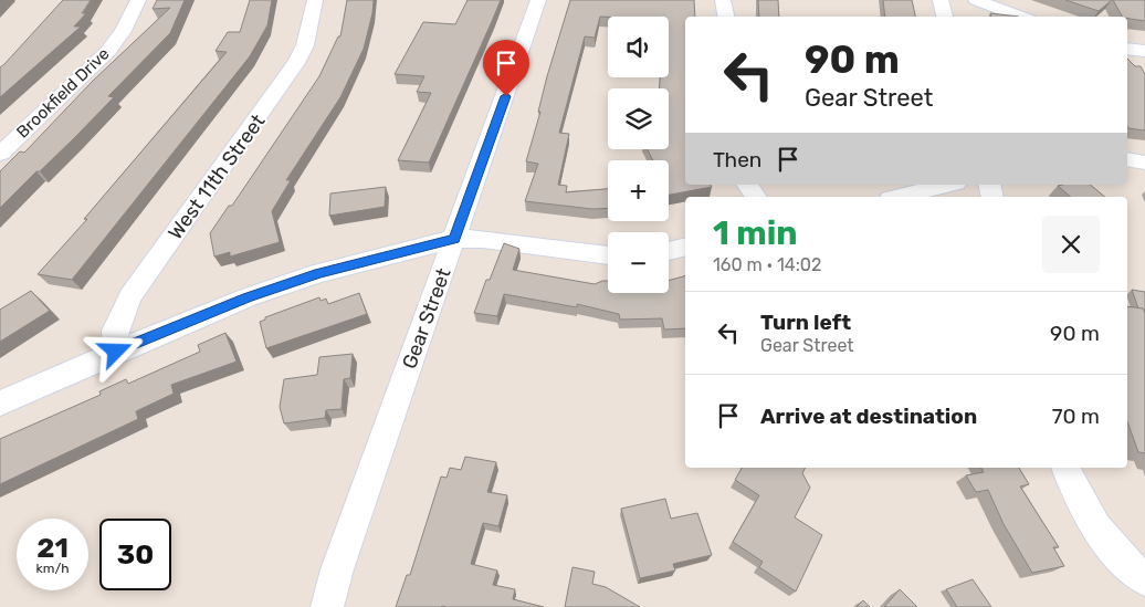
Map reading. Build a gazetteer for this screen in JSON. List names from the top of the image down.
{
  "streets": {
    "street": ["Brookfield Drive", "West 11th Street", "Gear Street"]
  },
  "page": {
    "map_buttons": ["+", "−"],
    "turn": ["90 m", "Gear Street"],
    "then": "Then",
    "heading": ["1 min", "160 m · 14:02"],
    "list": [
      {
        "name": "Turn left",
        "note": "Gear Street",
        "value": "90 m"
      },
      {
        "name": "Arrive at destination",
        "value": "70 m"
      }
    ],
    "speed": "21 km/h",
    "limit": "30"
  }
}
